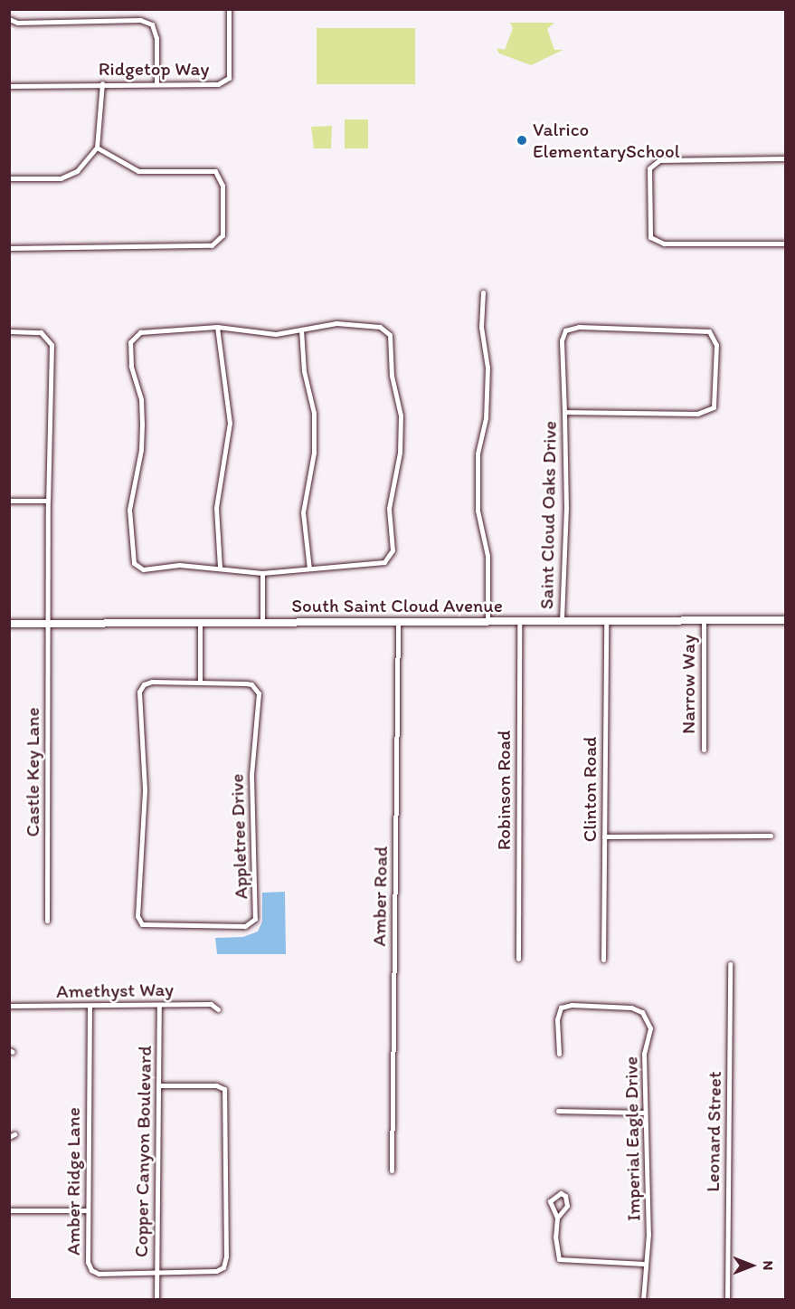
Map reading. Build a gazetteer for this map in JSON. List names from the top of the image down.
{
  "streets": {
    "street": [
      "Ridgetop Way",
      "Saint Cloud Oaks Drive",
      "South Saint Cloud Avenue",
      "Narrow Way",
      "Castle Key Lane",
      "Clinton Road",
      "Robinson Road",
      "Appletree Drive",
      "Amber Road",
      "Amethyst Way",
      "Leonard Street",
      "Imperial Eagle Drive",
      "Copper Canyon Boulevard",
      "Amber Ridge Lane"
    ]
  },
  "crossings": [
    ["Saint Cloud Oaks Drive", "South Saint Cloud Avenue"],
    ["South Saint Cloud Avenue", "Narrow Way"],
    ["South Saint Cloud Avenue", "Castle Key Lane"],
    ["South Saint Cloud Avenue", "Clinton Road"],
    ["South Saint Cloud Avenue", "Robinson Road"],
    ["South Saint Cloud Avenue", "Amber Road"],
    ["Amethyst Way", "Copper Canyon Boulevard"],
    ["Amethyst Way", "Amber Ridge Lane"],
    ["Copper Canyon Boulevard", "Amber Ridge Lane"]
  ],
  "places": ["Valrico ElementarySchool"],
  "north": "right"
}
